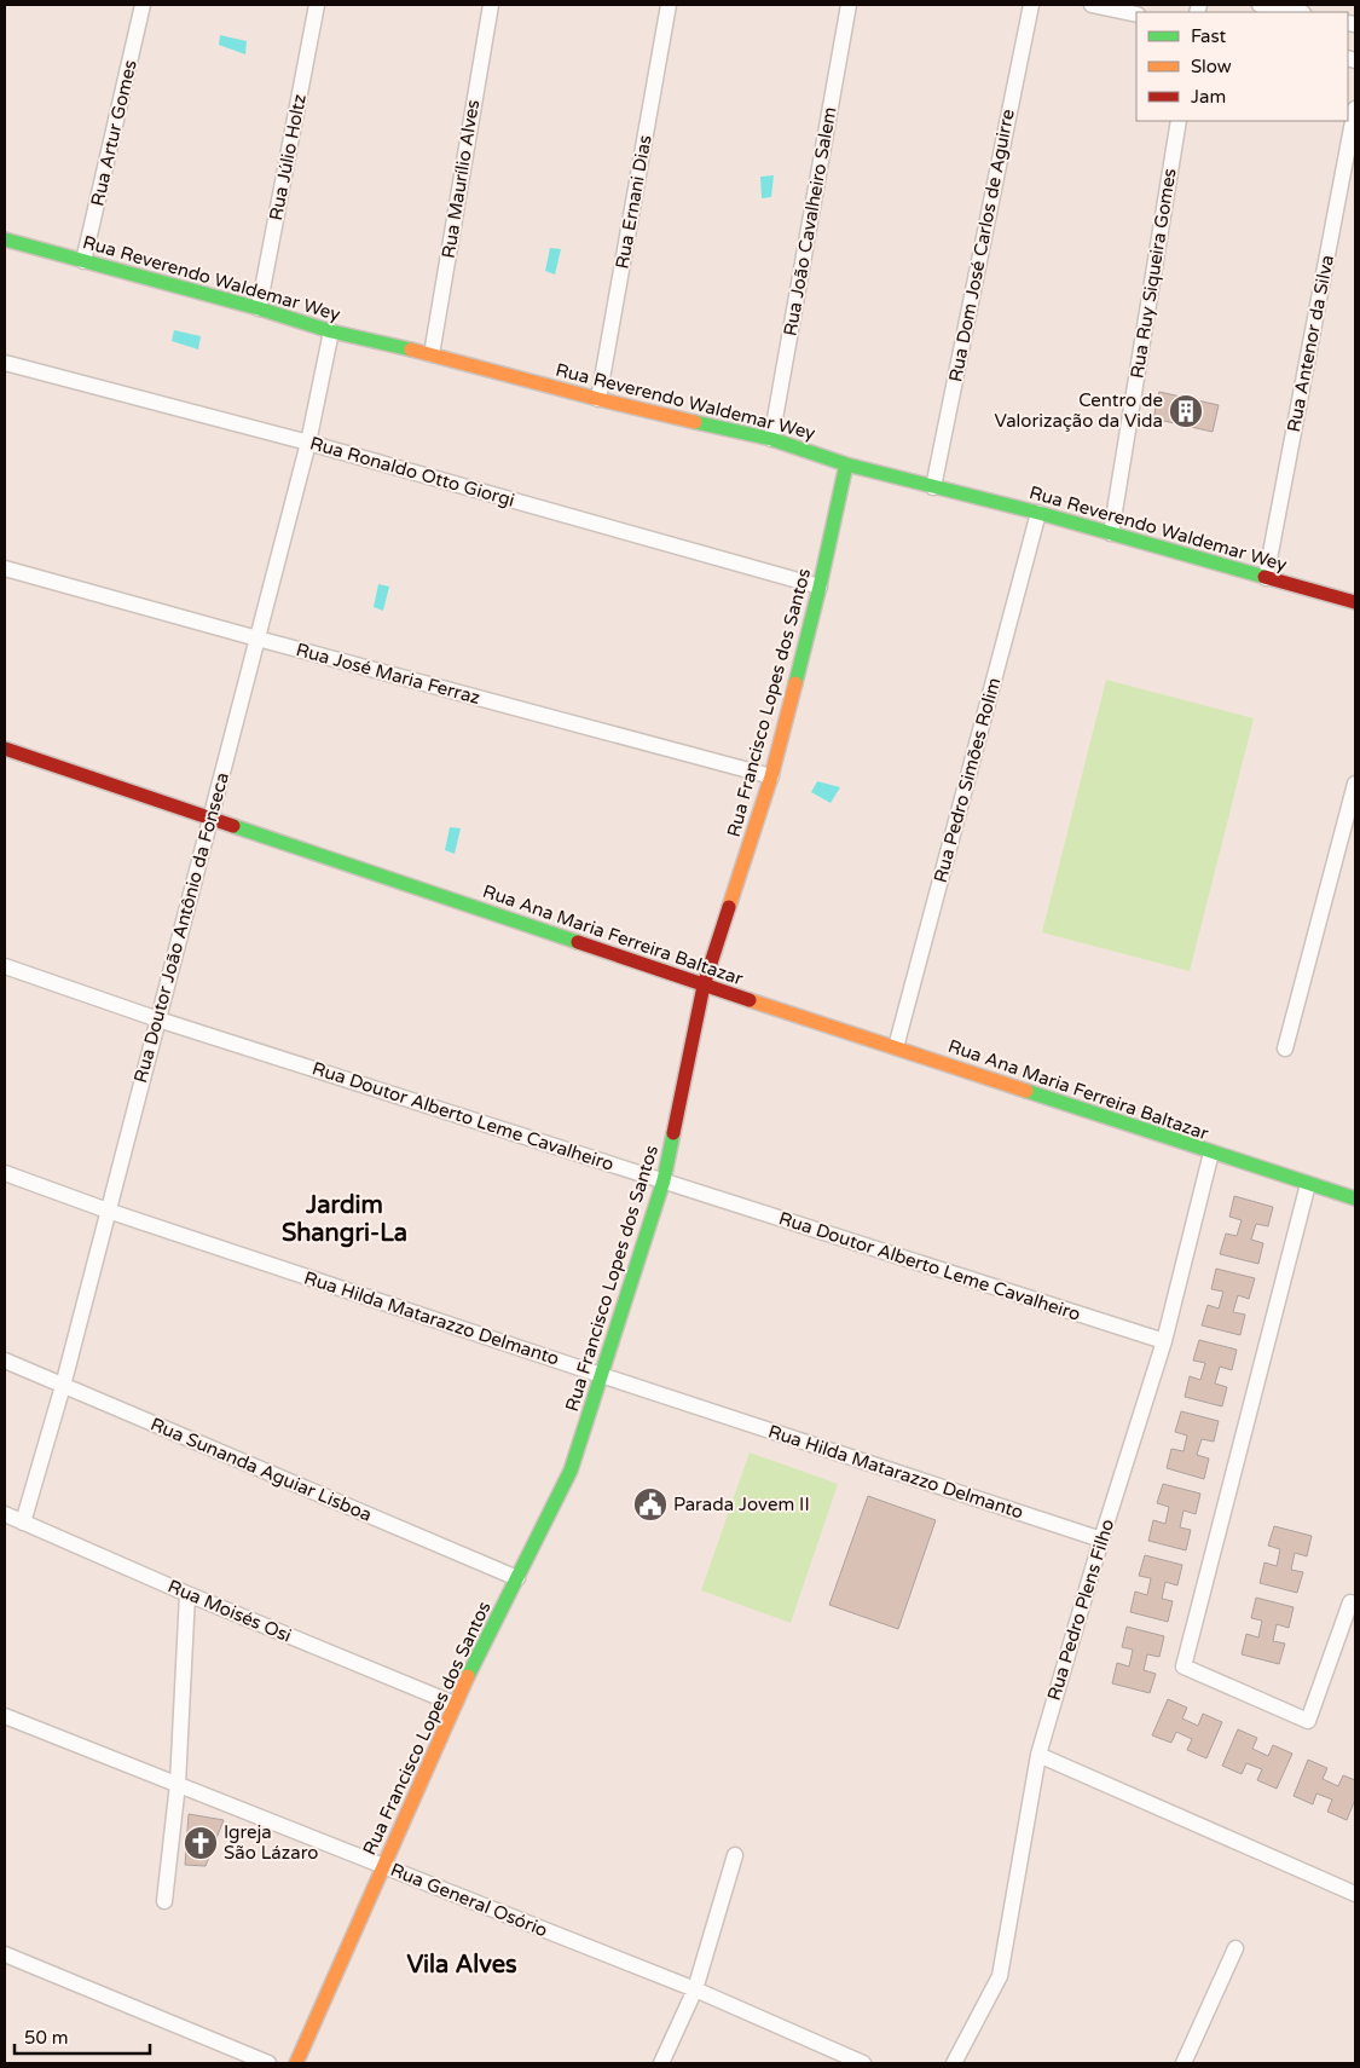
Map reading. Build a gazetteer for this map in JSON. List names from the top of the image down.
{
  "streets": {
    "street": [
      "Rua Artur Gomes",
      "Rua Júlio Holtz",
      "Rua Maurílio Alves",
      "Rua Ernani Dias",
      "Rua João Cavalheiro Salem",
      "Rua Dom José Carlos de Aguirre",
      "Rua Ruy Siqueira Gomes",
      "Rua Reverendo Waldemar Wey",
      "Rua Antenor da Silva",
      "Rua Ronaldo Otto Giorgi",
      "Rua José Maria Ferraz",
      "Rua Francisco Lopes dos Santos",
      "Rua Pedro Simões Rolim",
      "Rua Doutor João Antônio da Fonseca",
      "Rua Ana Maria Ferreira Baltazar",
      "Rua Doutor Alberto Leme Cavalheiro",
      "Rua Hilda Matarazzo Delmanto",
      "Rua Sunanda Aguiar Lisboa",
      "Rua Pedro Plens Filho",
      "Rua Moisés Osi",
      "Rua General Osório"
    ]
  },
  "crossings": [
    ["Rua Artur Gomes", "Rua Reverendo Waldemar Wey"],
    ["Rua Júlio Holtz", "Rua Reverendo Waldemar Wey"],
    ["Rua Maurílio Alves", "Rua Reverendo Waldemar Wey"],
    ["Rua Ernani Dias", "Rua Reverendo Waldemar Wey"],
    ["Rua João Cavalheiro Salem", "Rua Reverendo Waldemar Wey"],
    ["Rua Dom José Carlos de Aguirre", "Rua Reverendo Waldemar Wey"],
    ["Rua Ruy Siqueira Gomes", "Rua Reverendo Waldemar Wey"],
    ["Rua Reverendo Waldemar Wey", "Rua Antenor da Silva"],
    ["Rua Reverendo Waldemar Wey", "Rua Francisco Lopes dos Santos"],
    ["Rua Reverendo Waldemar Wey", "Rua Pedro Simões Rolim"],
    ["Rua Reverendo Waldemar Wey", "Rua Doutor João Antônio da Fonseca"],
    ["Rua Ronaldo Otto Giorgi", "Rua Francisco Lopes dos Santos"],
    ["Rua Ronaldo Otto Giorgi", "Rua Doutor João Antônio da Fonseca"],
    ["Rua José Maria Ferraz", "Rua Francisco Lopes dos Santos"],
    ["Rua José Maria Ferraz", "Rua Doutor João Antônio da Fonseca"],
    ["Rua Francisco Lopes dos Santos", "Rua Ana Maria Ferreira Baltazar"],
    ["Rua Francisco Lopes dos Santos", "Rua Doutor Alberto Leme Cavalheiro"],
    ["Rua Francisco Lopes dos Santos", "Rua Hilda Matarazzo Delmanto"],
    ["Rua Francisco Lopes dos Santos", "Rua Sunanda Aguiar Lisboa"],
    ["Rua Francisco Lopes dos Santos", "Rua Moisés Osi"],
    ["Rua Francisco Lopes dos Santos", "Rua General Osório"],
    ["Rua Pedro Simões Rolim", "Rua Ana Maria Ferreira Baltazar"],
    ["Rua Doutor João Antônio da Fonseca", "Rua Ana Maria Ferreira Baltazar"],
    ["Rua Doutor João Antônio da Fonseca", "Rua Doutor Alberto Leme Cavalheiro"],
    ["Rua Doutor João Antônio da Fonseca", "Rua Hilda Matarazzo Delmanto"],
    ["Rua Doutor João Antônio da Fonseca", "Rua Sunanda Aguiar Lisboa"],
    ["Rua Doutor João Antônio da Fonseca", "Rua Moisés Osi"],
    ["Rua Ana Maria Ferreira Baltazar", "Rua Pedro Plens Filho"],
    ["Rua Doutor Alberto Leme Cavalheiro", "Rua Pedro Plens Filho"],
    ["Rua Hilda Matarazzo Delmanto", "Rua Pedro Plens Filho"]
  ],
  "districts": ["Jardim Shangri-La", "Vila Alves"],
  "places": {
    "building": ["Centro de Valorização da Vida"],
    "public building": ["Parada Jovem II"],
    "church": ["Igreja São Lázaro"]
  },
  "legend": ["Fast", "Slow", "Jam"],
  "scale_bar": "50 m"
}
